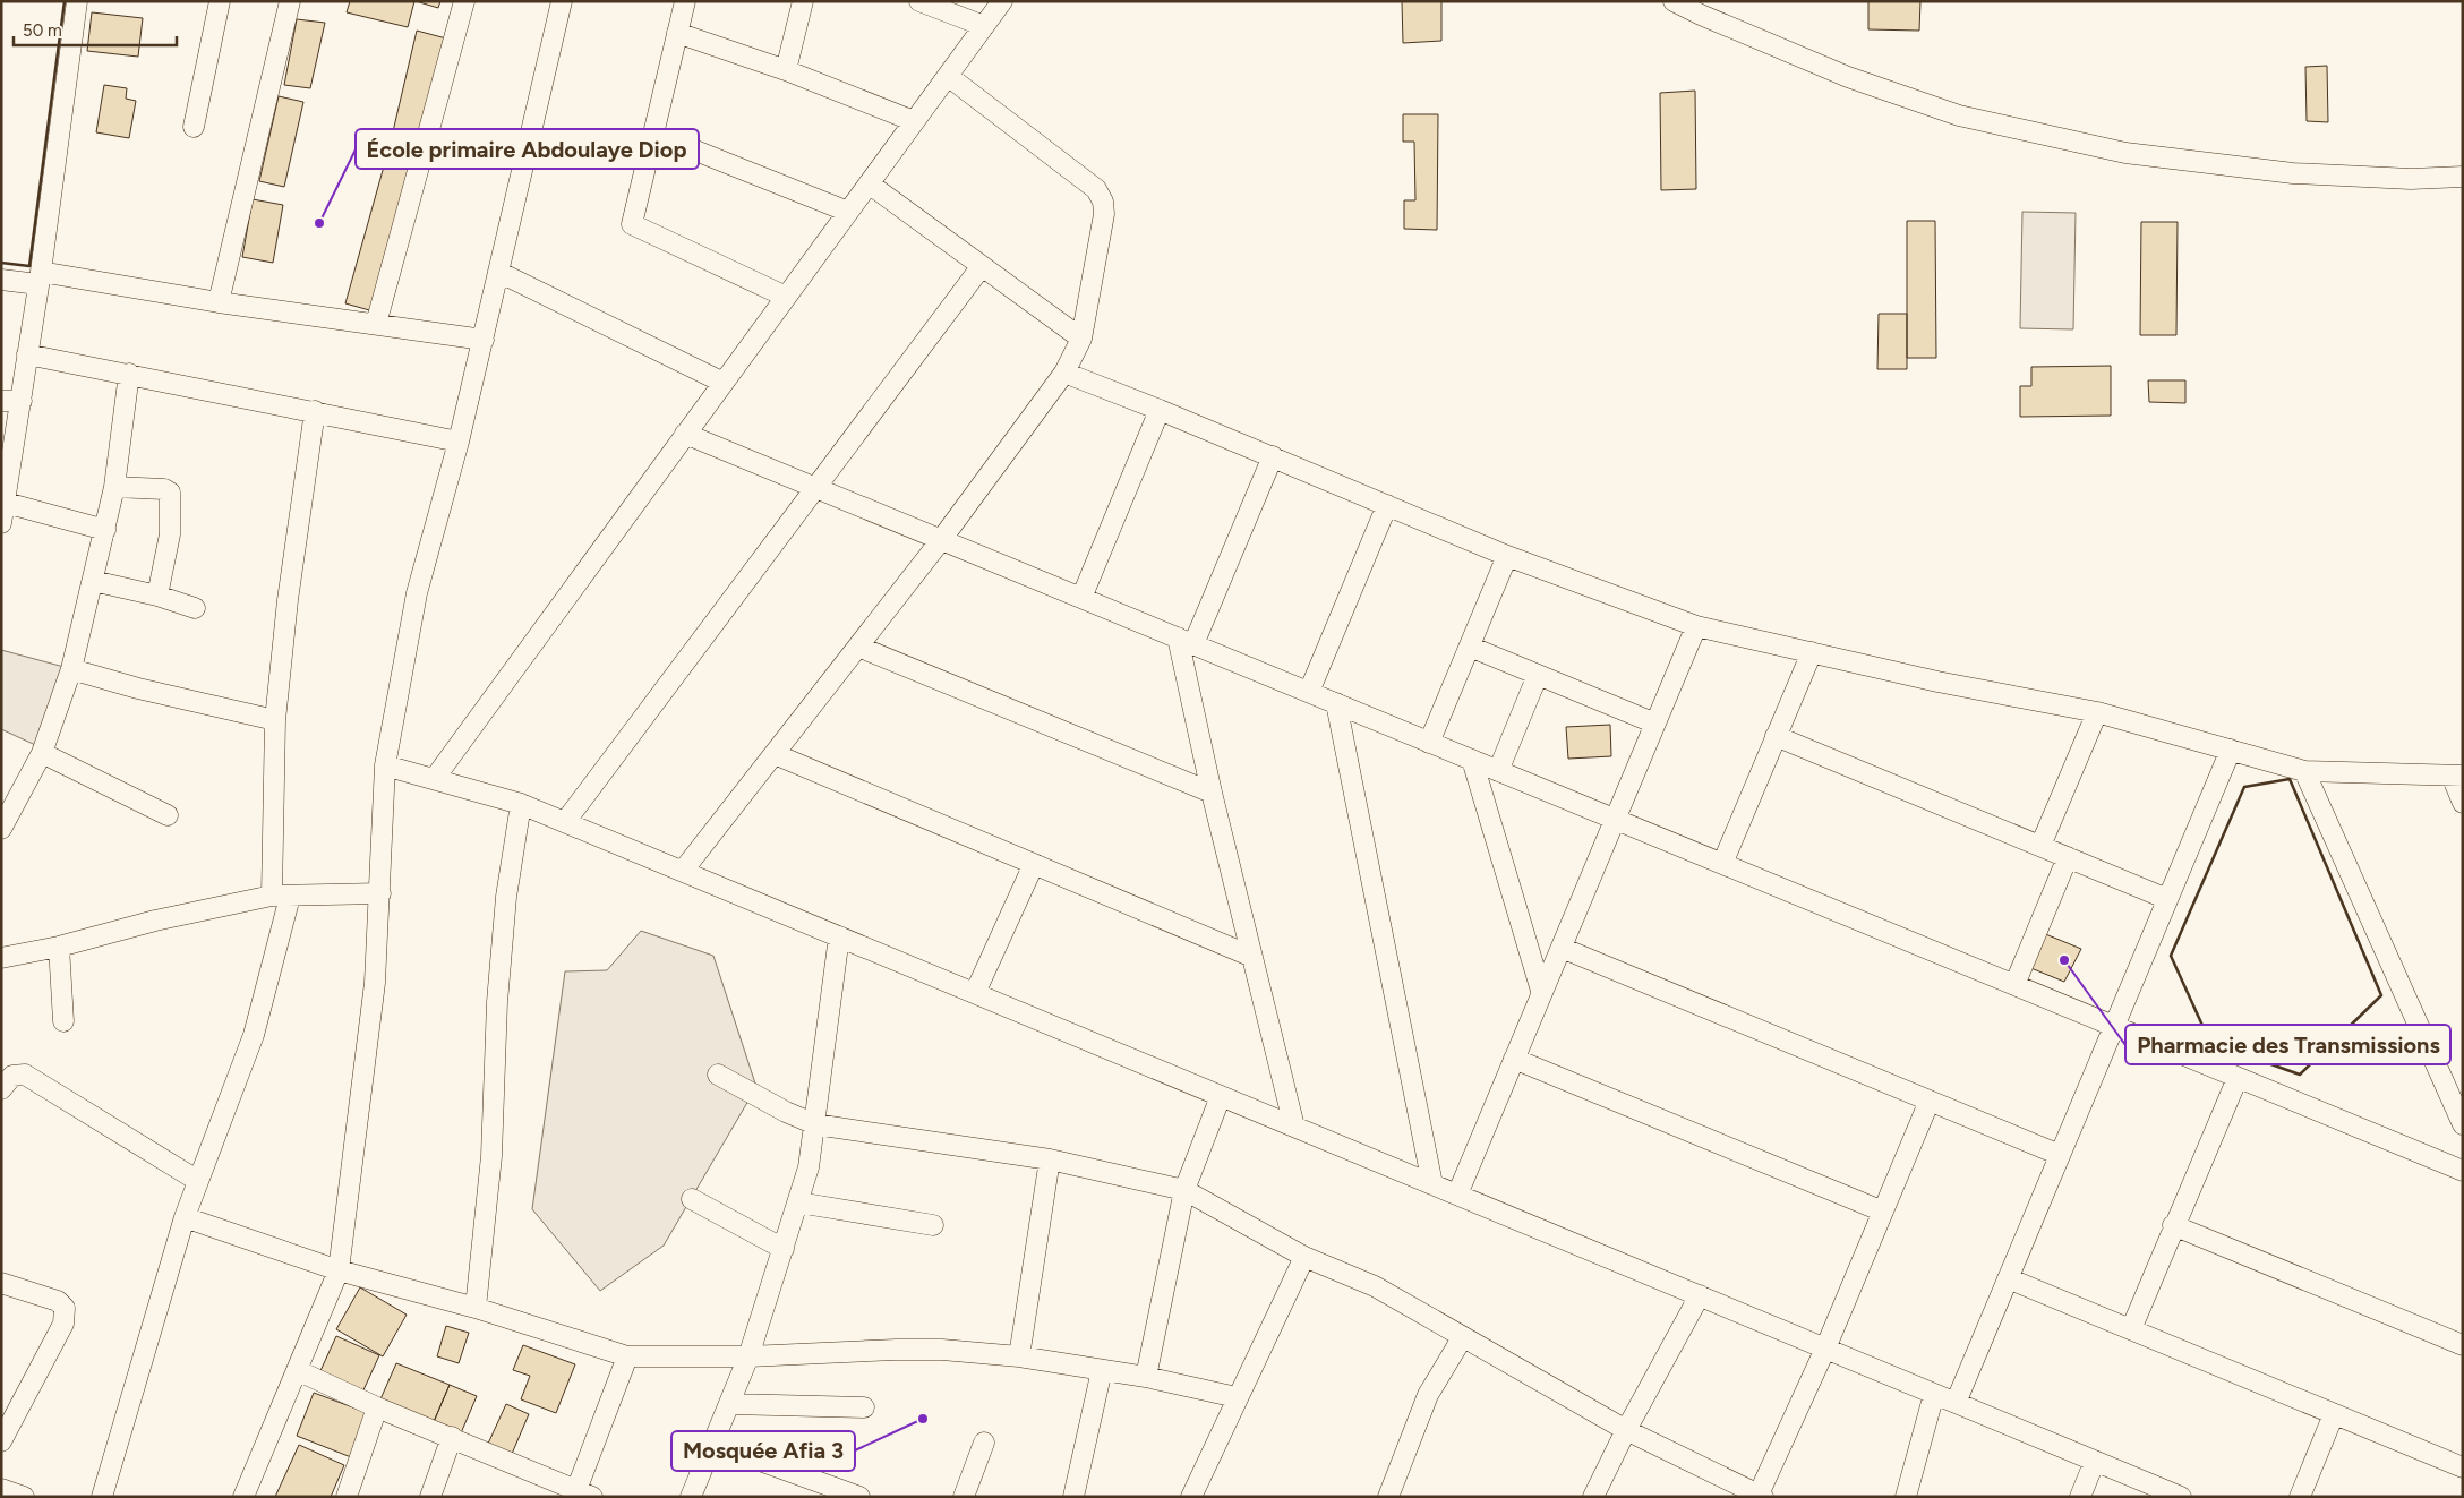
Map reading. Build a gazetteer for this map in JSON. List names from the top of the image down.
{
  "places": ["École primaire Abdoulaye Diop", "Pharmacie des Transmissions", "Mosquée Afia 3"],
  "scale_bar": "50 m"
}
